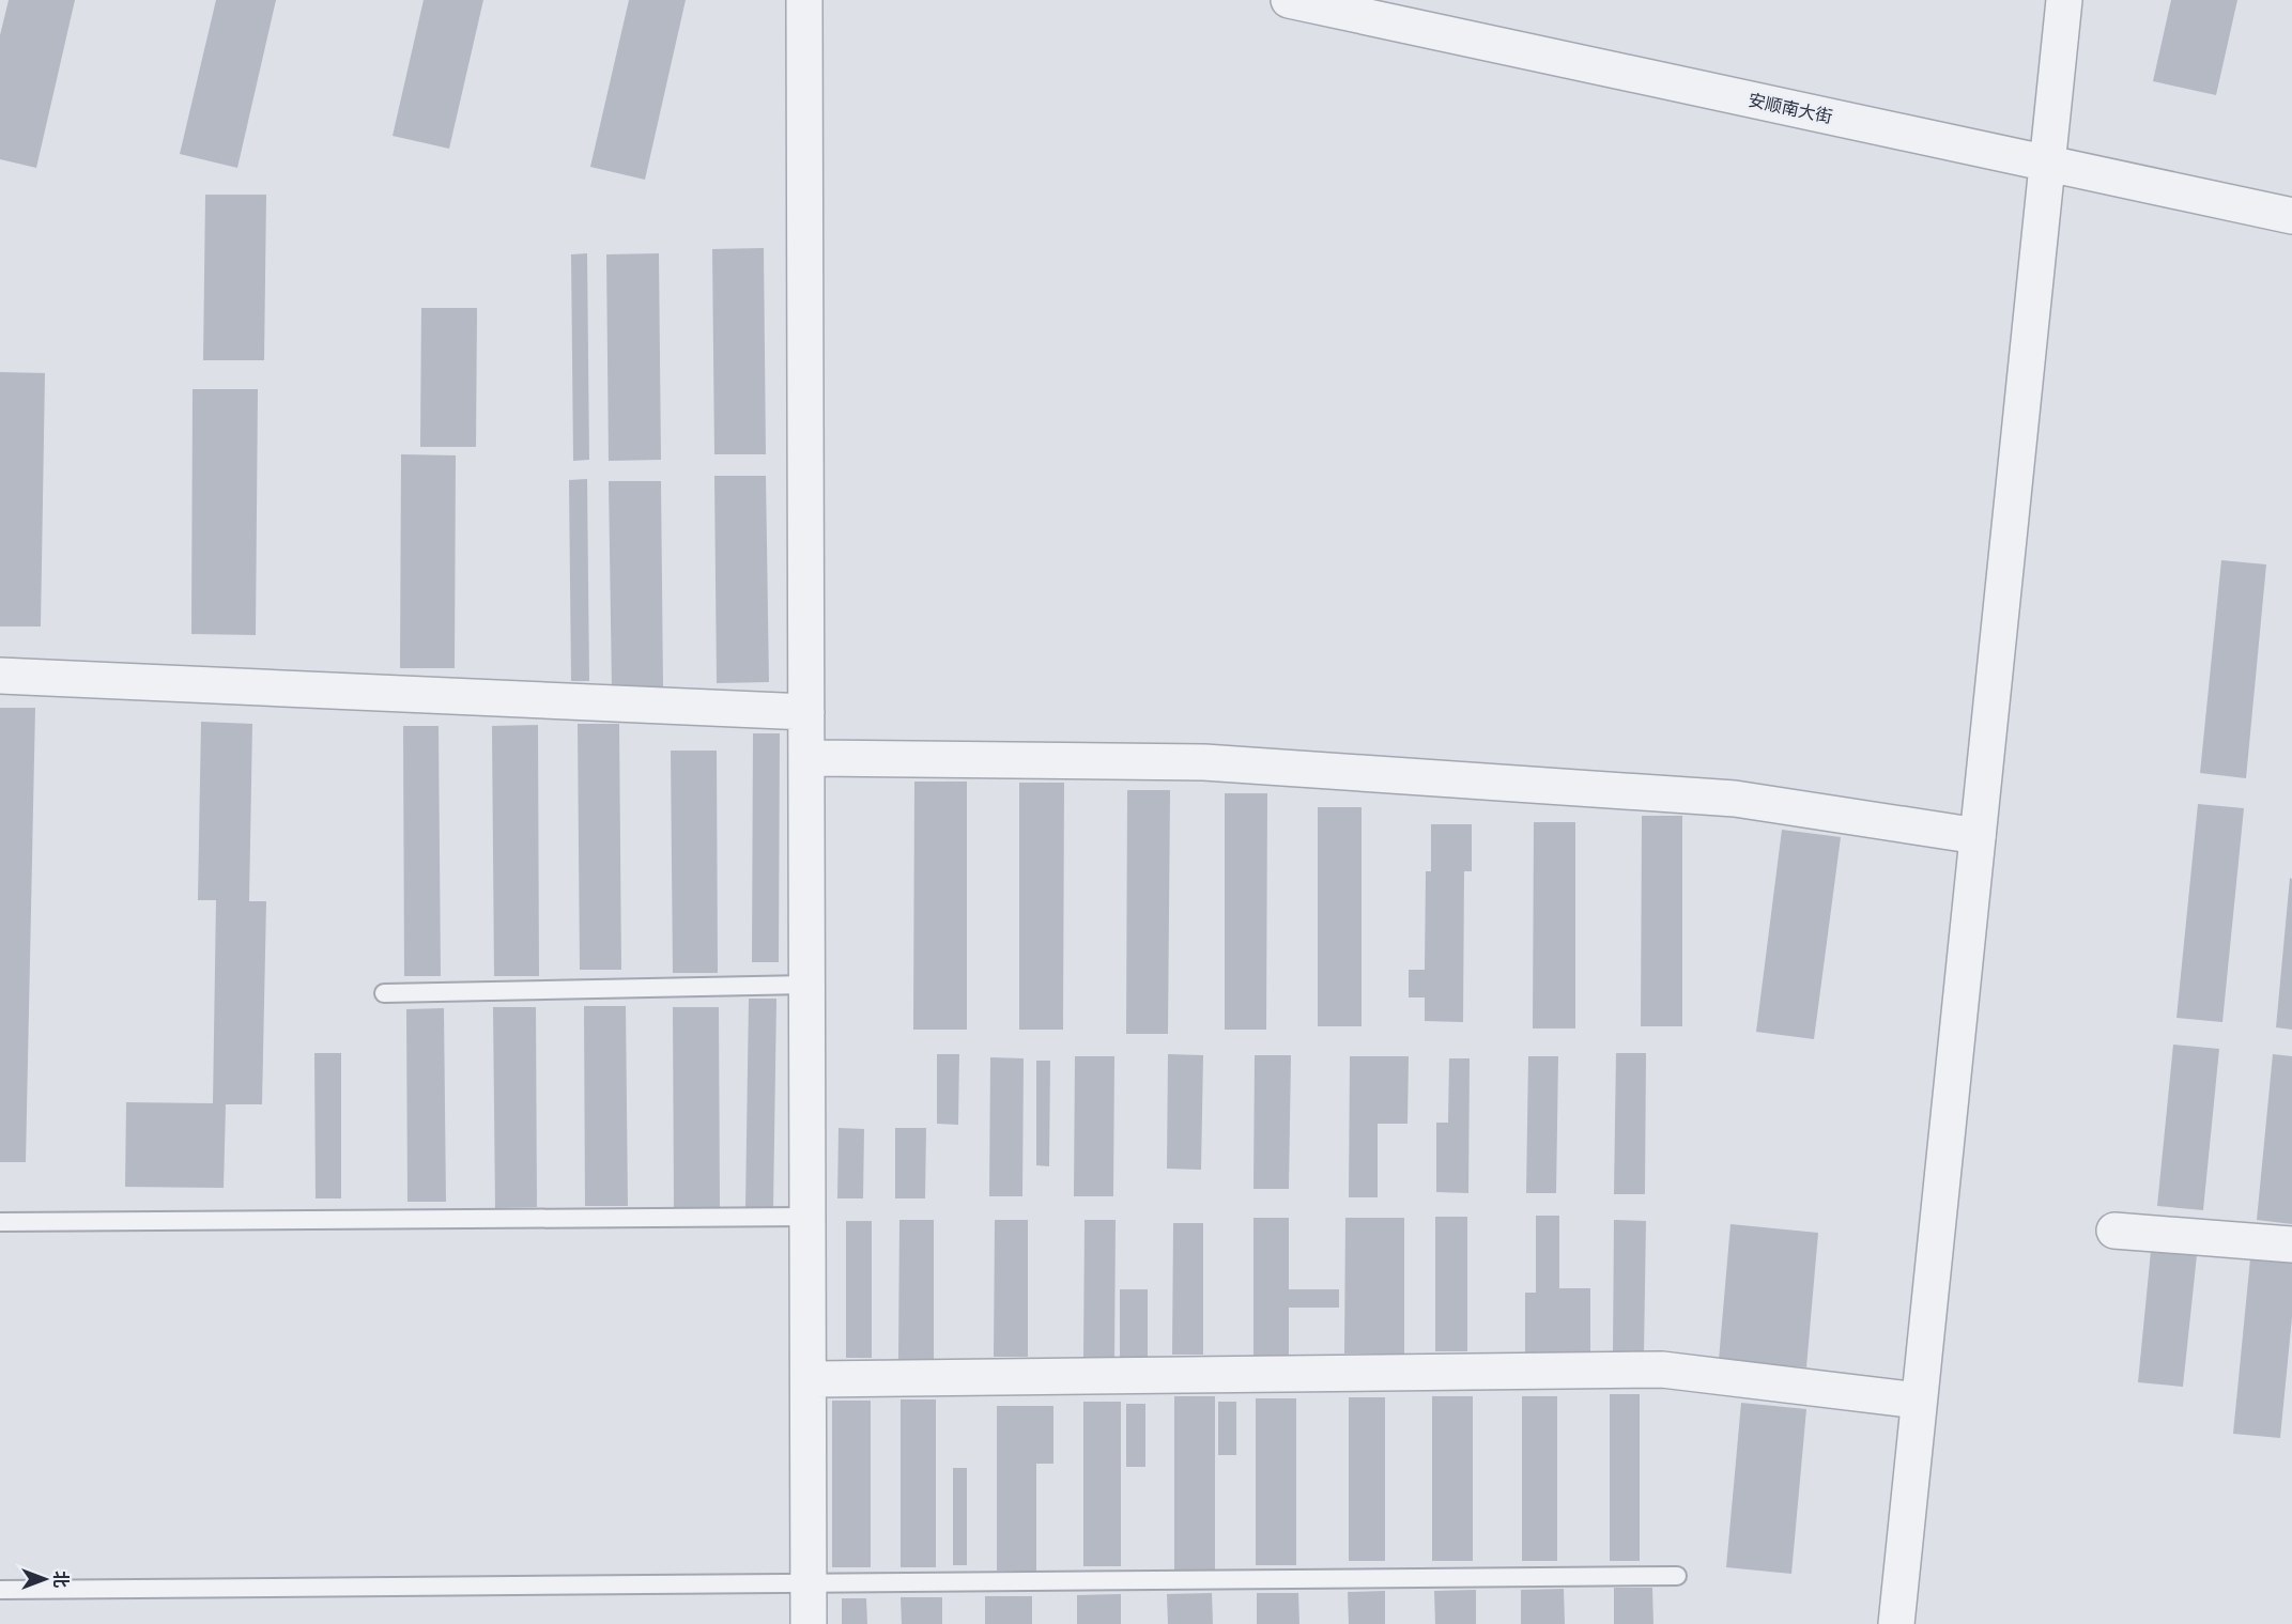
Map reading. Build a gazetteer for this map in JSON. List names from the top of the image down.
{
  "streets": {
    "street": ["安顺南大街"]
  },
  "north": "right"
}
